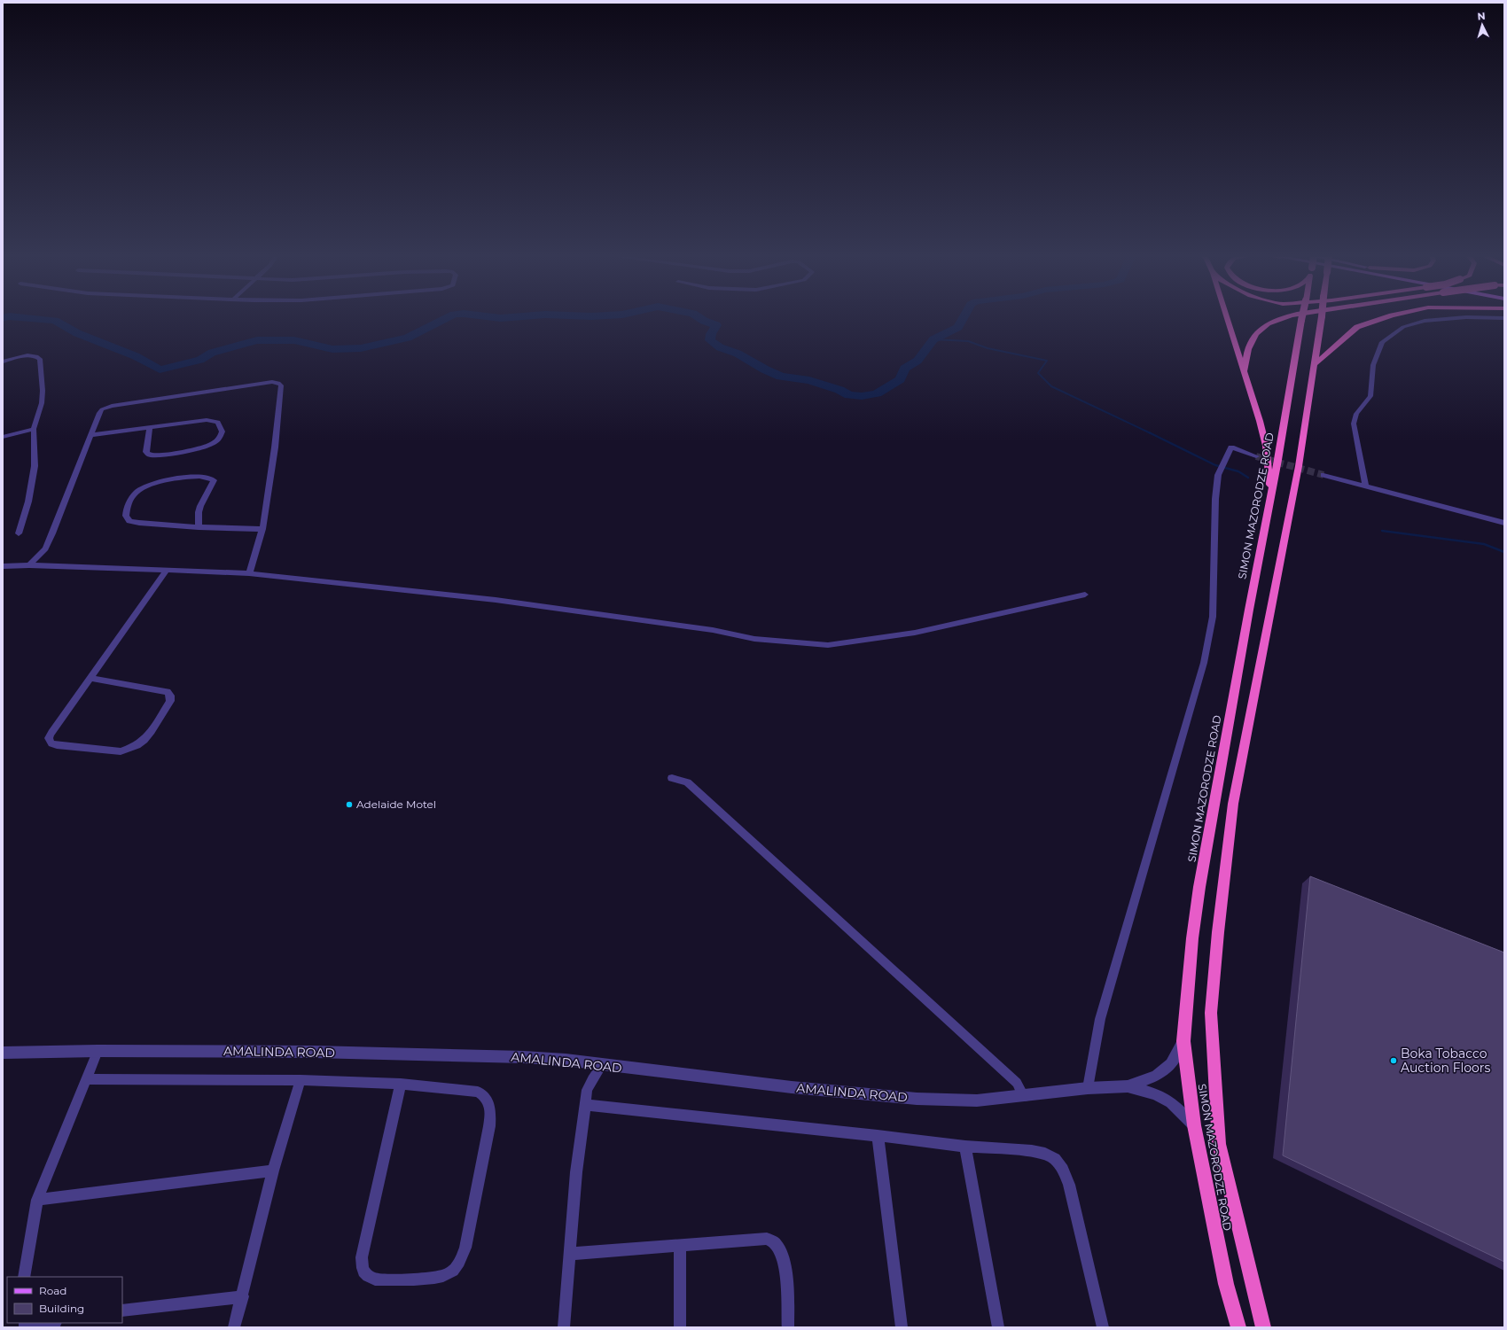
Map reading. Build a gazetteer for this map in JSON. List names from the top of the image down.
{
  "streets": {
    "highway": ["SIMON MAZORODZE ROAD"],
    "street": ["AMALINDA ROAD"]
  },
  "crossings": [
    ["SIMON MAZORODZE ROAD", "AMALINDA ROAD"]
  ],
  "places": ["Adelaide Motel", "Boka Tobacco Auction Floors"],
  "legend": ["Road", "Building"],
  "north": "top"
}
